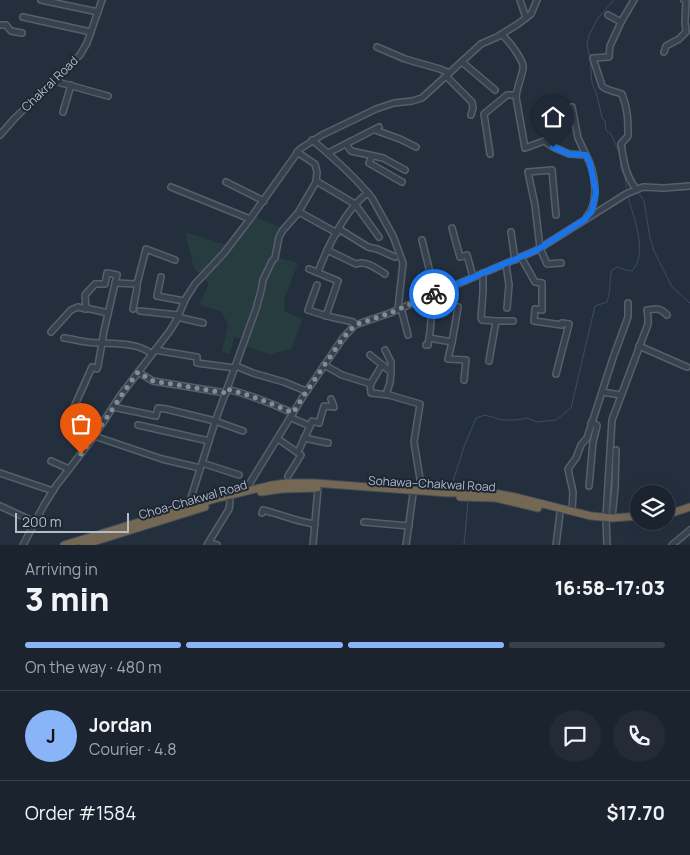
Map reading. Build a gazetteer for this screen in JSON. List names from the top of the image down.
{
  "streets": {
    "highway": ["Sohawa–Chakwal Road", "Choa-Chakwal Road"],
    "street": ["Chakral Road"]
  },
  "crossings": [
    ["Sohawa–Chakwal Road", "Choa-Chakwal Road"]
  ],
  "scale_bar": "200 m",
  "page": {
    "scale": "200 m",
    "heading": ["3 min", "Arriving in", "16:58–17:03"],
    "panel": [
      "Jordan",
      "Courier · 4.8",
      "Order #1584",
      "$17.70"
    ],
    "bar": "On the way · 480 m",
    "round": "J"
  }
}
